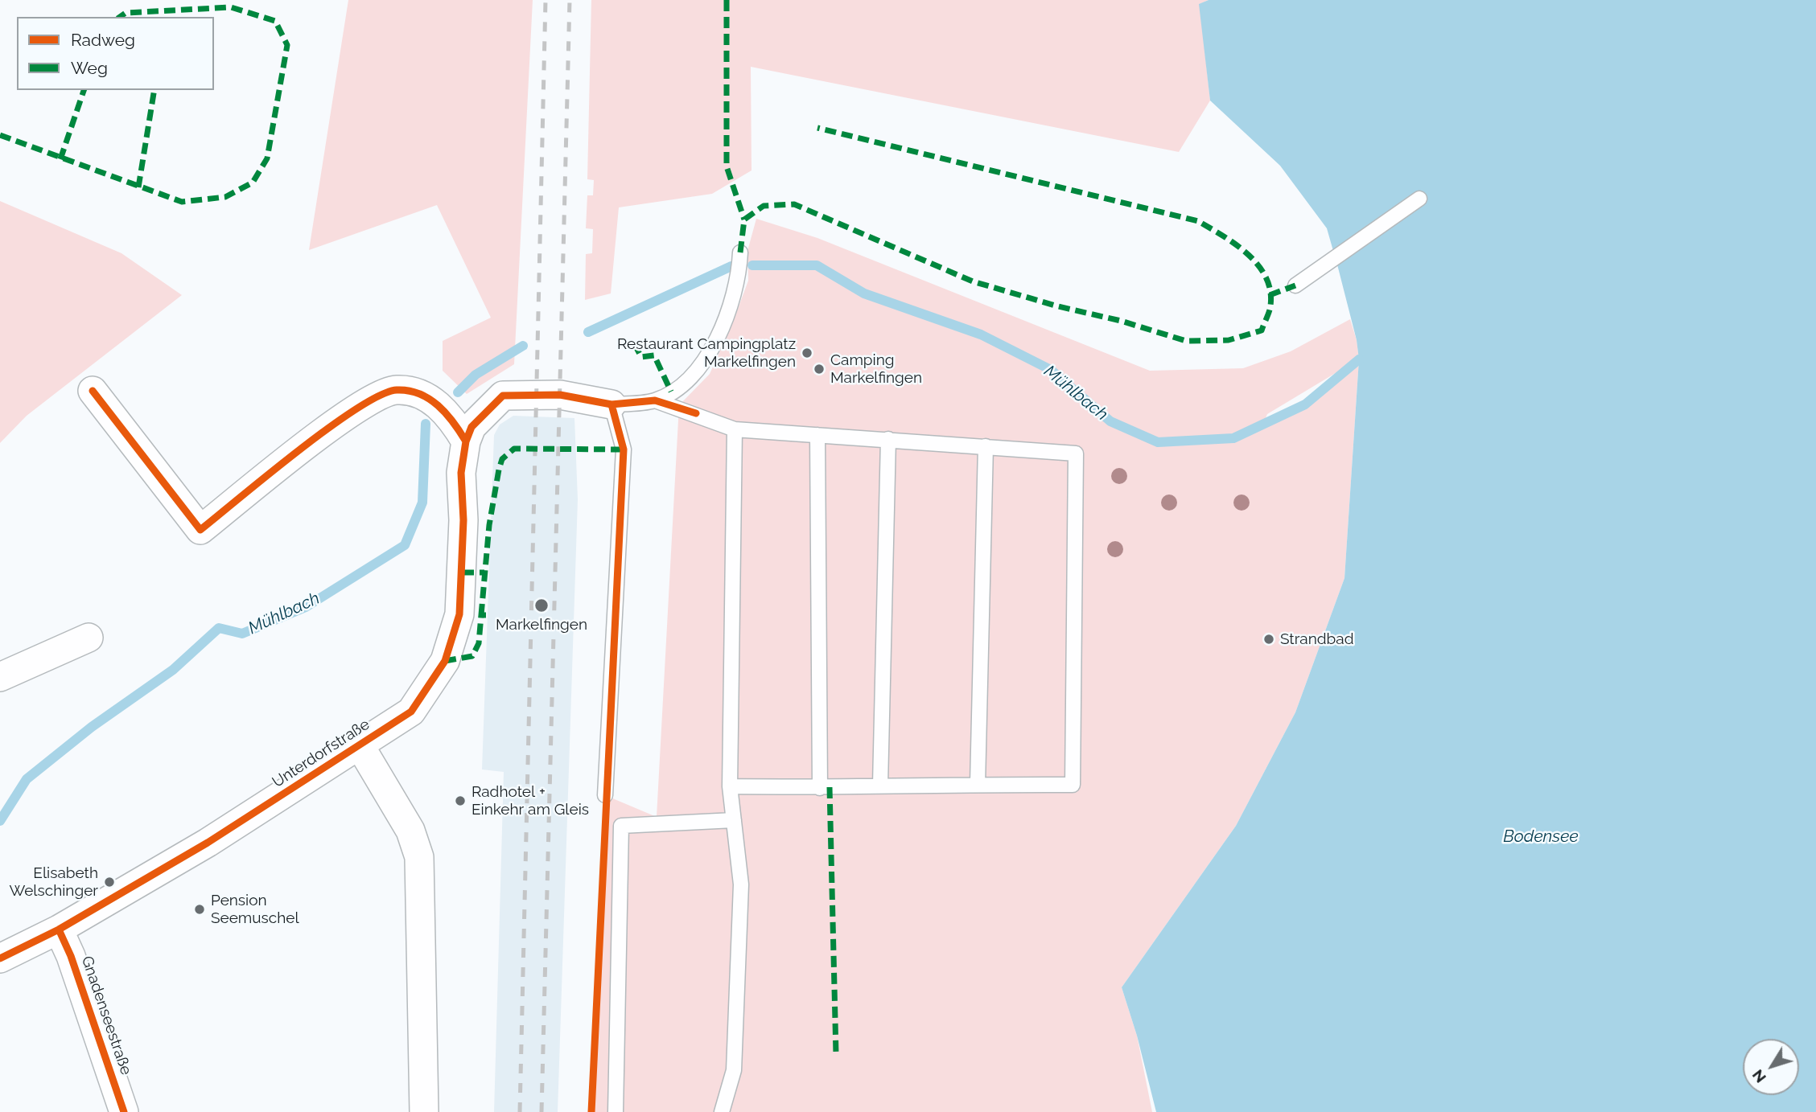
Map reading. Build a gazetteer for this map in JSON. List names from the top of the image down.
{
  "streets": {
    "street": ["Unterdorfstraße", "Gnadenseestraße"]
  },
  "crossings": [
    ["Unterdorfstraße", "Gnadenseestraße"]
  ],
  "water": ["Mühlbach", "Bodensee"],
  "places": [
    "Restaurant Campingplatz Markelfingen",
    "Camping Markelfingen",
    "Markelfingen",
    "Strandbad",
    "Radhotel + Einkehr am Gleis",
    "Elisabeth Welschinger",
    "Pension Seemuschel"
  ],
  "legend": ["Radweg", "Weg"],
  "north": "bottom left"
}
